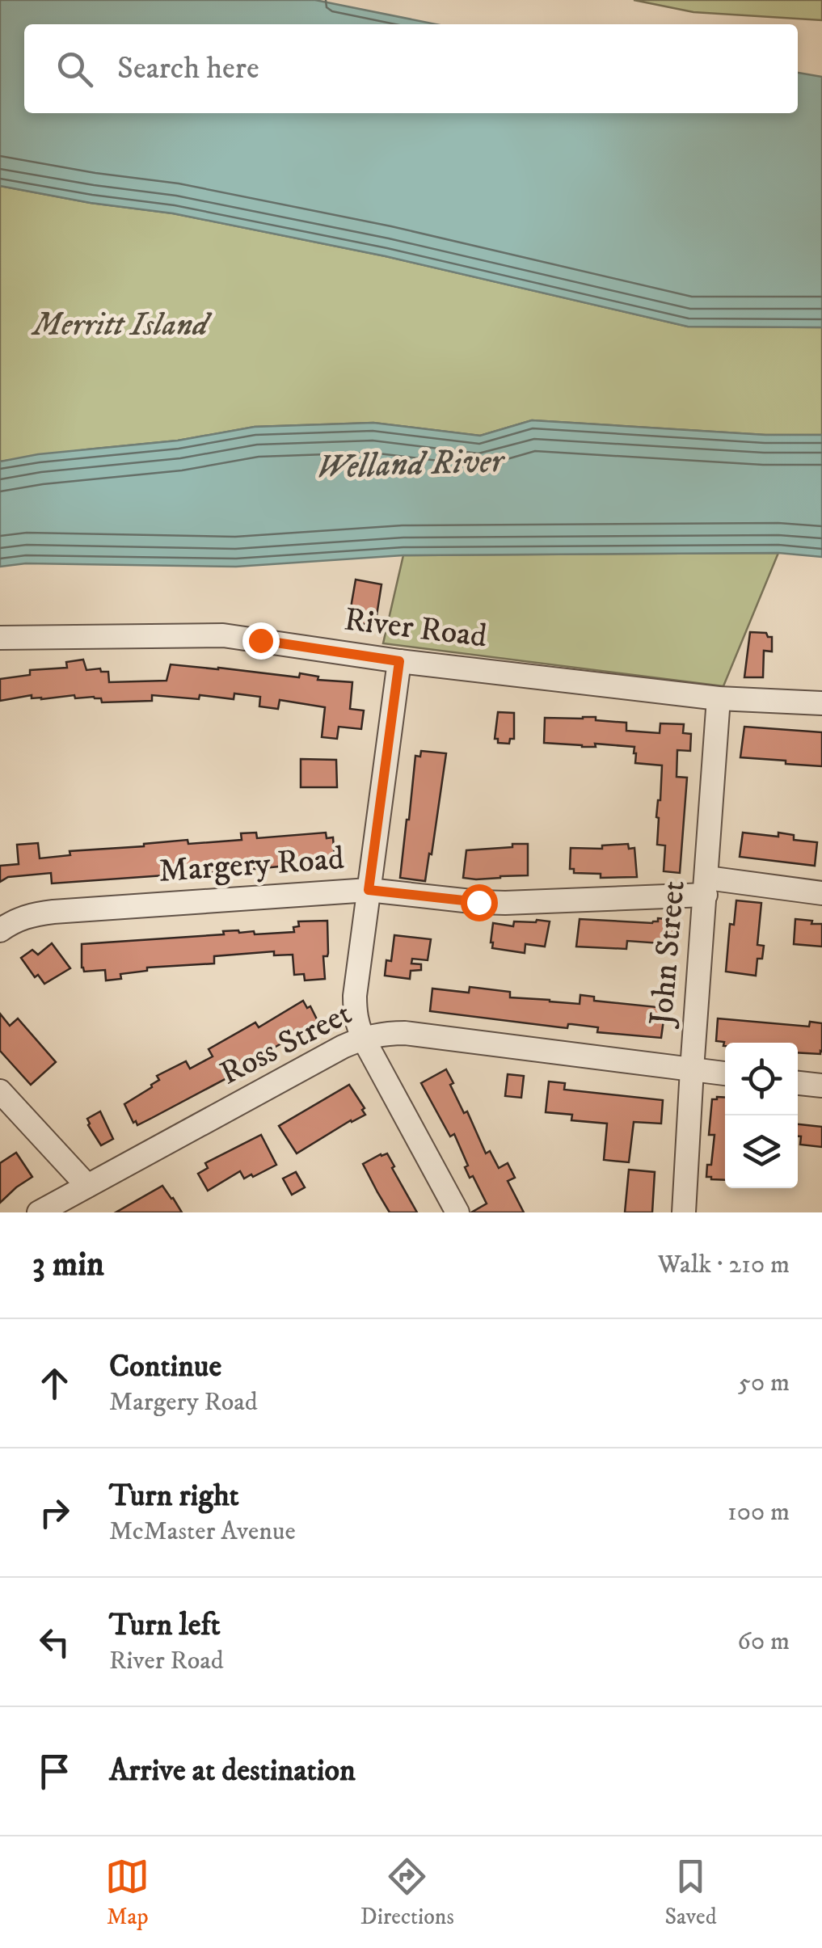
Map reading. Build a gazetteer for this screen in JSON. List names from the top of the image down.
{
  "streets": {
    "street": [
      "River Road",
      "Margery Road",
      "John Street",
      "Ross Street"
    ]
  },
  "crossings": [
    ["River Road", "John Street"],
    ["Margery Road", "John Street"],
    ["John Street", "Ross Street"]
  ],
  "water": ["Welland River"],
  "parks": ["Merritt Island"],
  "page": {
    "search": "Search here",
    "heading": ["3 min", "Walk · 210 m"],
    "list": [
      ["Continue", "Margery Road", "50 m"],
      ["Turn right", "McMaster Avenue", "100 m"],
      ["Turn left", "River Road", "60 m"],
      "Arrive at destination"
    ],
    "nav": ["Map", "Directions", "Saved"]
  }
}
